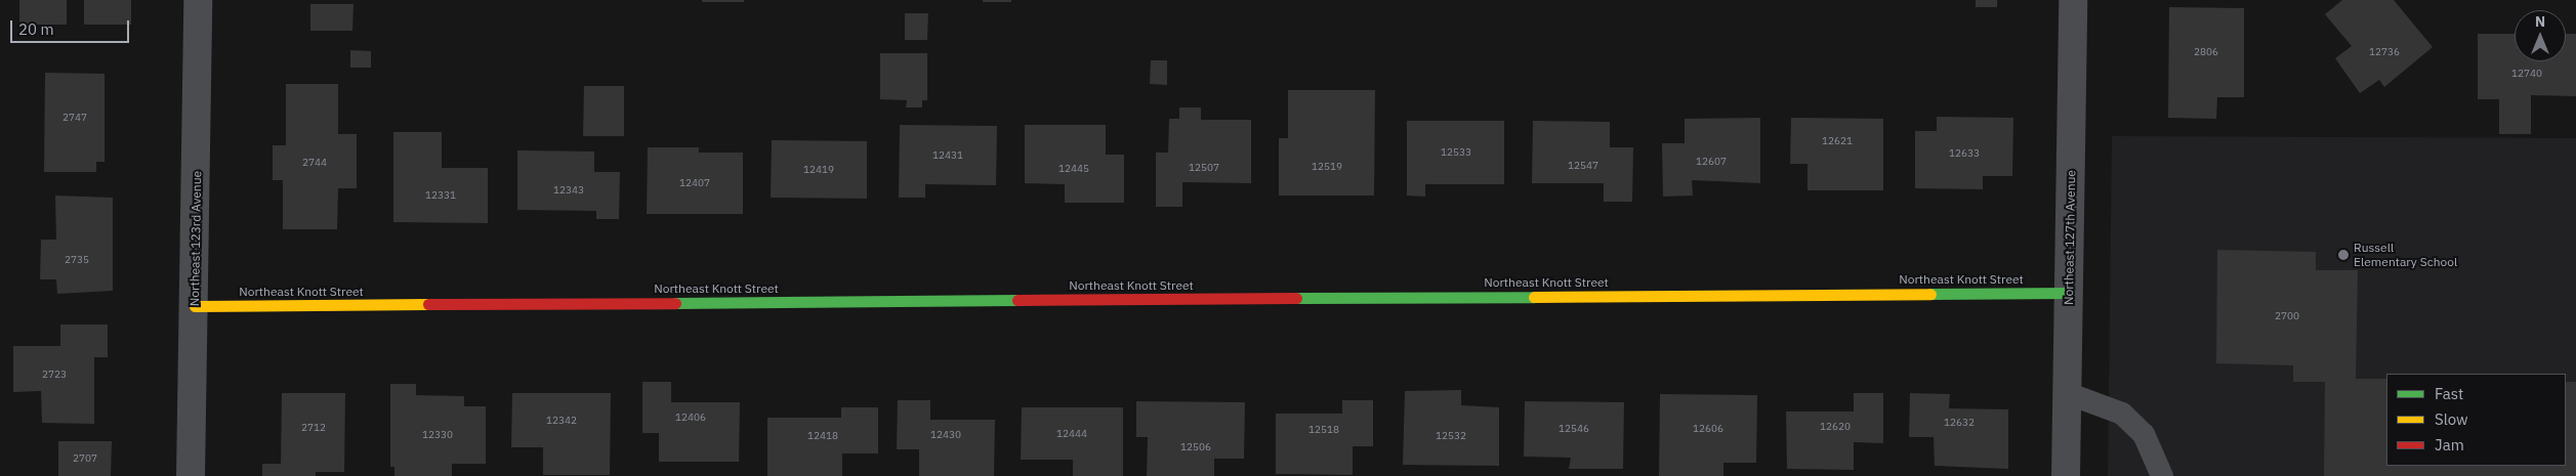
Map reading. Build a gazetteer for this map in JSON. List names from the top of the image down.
{
  "streets": {
    "street": ["Northeast 127th Avenue", "Northeast 123rd Avenue", "Northeast Knott Street"]
  },
  "crossings": [
    ["Northeast 127th Avenue", "Northeast Knott Street"],
    ["Northeast 123rd Avenue", "Northeast Knott Street"]
  ],
  "places": ["Russell Elementary School"],
  "house_numbers": [
    "2806",
    "12736",
    "12740",
    "2747",
    "12621",
    "12533",
    "12633",
    "12431",
    "12607",
    "2744",
    "12547",
    "12519",
    "12507",
    "12445",
    "12419",
    "12407",
    "12343",
    "12331",
    "2735",
    "2700",
    "2723",
    "12406",
    "12342",
    "12632",
    "12620",
    "2712",
    "12546",
    "12606",
    "12518",
    "12444",
    "12330",
    "12430",
    "12418",
    "12532",
    "12506",
    "2707"
  ],
  "legend": ["Fast", "Slow", "Jam"],
  "scale_bar": "20 m",
  "north": "top"
}
